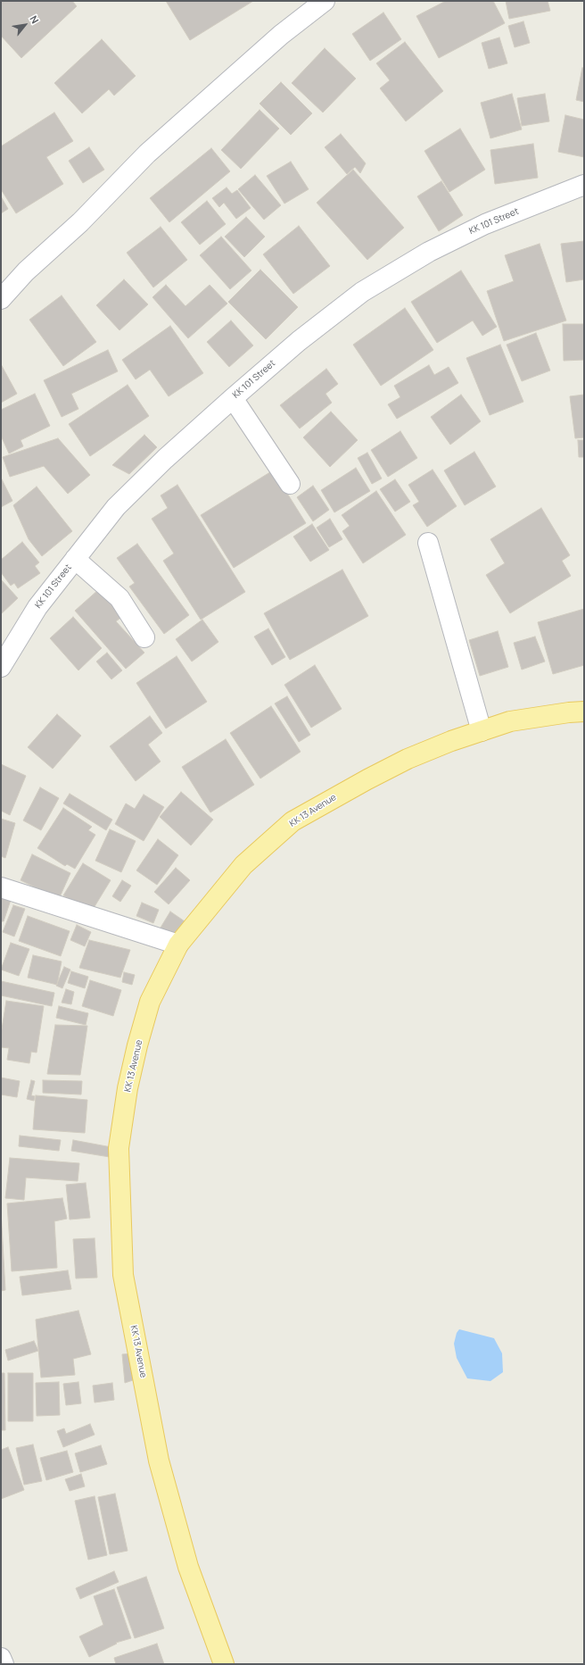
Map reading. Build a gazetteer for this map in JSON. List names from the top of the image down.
{
  "streets": {
    "main road": ["KK 13 Avenue"],
    "street": ["KK 101 Street"]
  },
  "north": "top right"
}
